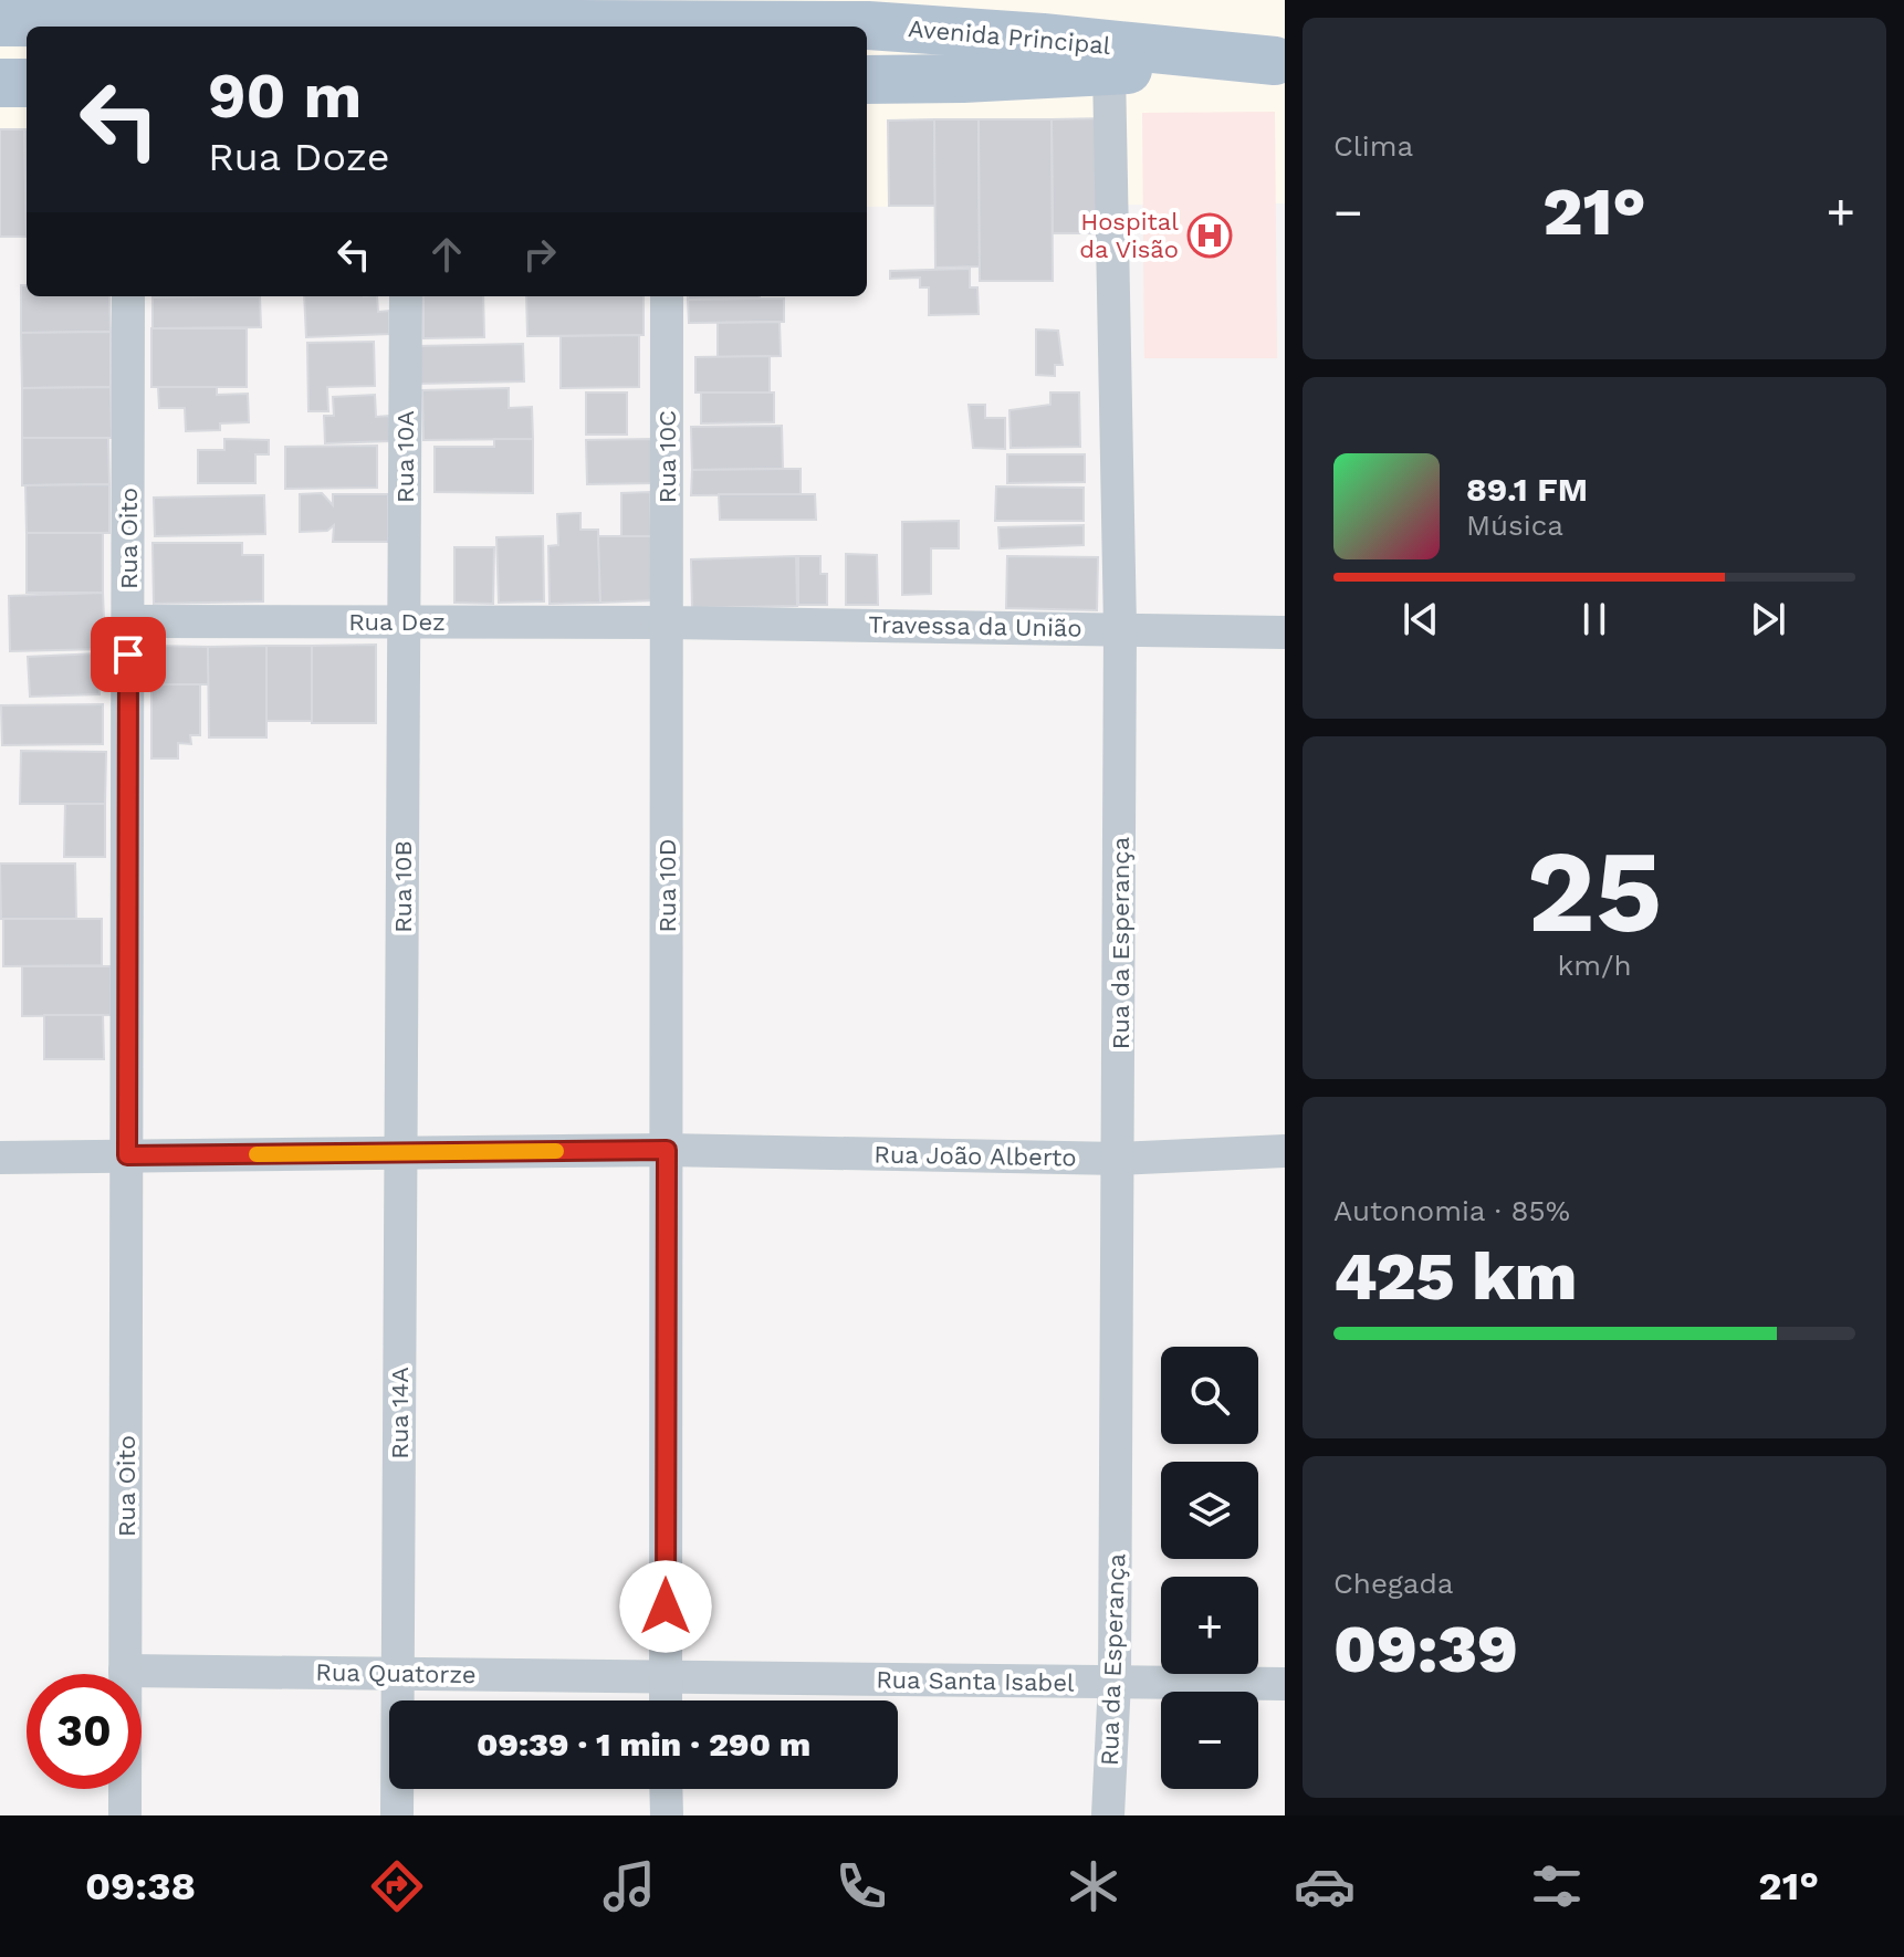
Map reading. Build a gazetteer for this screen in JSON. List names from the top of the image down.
{
  "streets": {
    "main road": ["Avenida Principal"],
    "street": [
      "Rua 10A",
      "Rua 10C",
      "Rua Oito",
      "Rua Dez",
      "Travessa da União",
      "Rua 10D",
      "Rua 10B",
      "Rua da Esperança",
      "Rua João Alberto",
      "Rua 14A",
      "Rua Quatorze",
      "Rua Santa Isabel"
    ]
  },
  "crossings": [
    ["Avenida Principal", "Rua da Esperança"],
    ["Rua 10A", "Rua Dez"],
    ["Rua 10A", "Rua 10B"],
    ["Rua 10C", "Rua Dez"],
    ["Rua 10C", "Travessa da União"],
    ["Rua 10C", "Rua 10D"],
    ["Rua Oito", "Rua Dez"],
    ["Rua Oito", "Rua João Alberto"],
    ["Rua Oito", "Rua Quatorze"],
    ["Rua Dez", "Travessa da União"],
    ["Rua Dez", "Rua 10D"],
    ["Rua Dez", "Rua 10B"],
    ["Travessa da União", "Rua 10D"],
    ["Travessa da União", "Rua da Esperança"],
    ["Rua 10D", "Rua João Alberto"],
    ["Rua 10D", "Rua Quatorze"],
    ["Rua 10D", "Rua Santa Isabel"],
    ["Rua 10B", "Rua João Alberto"],
    ["Rua 10B", "Rua 14A"],
    ["Rua da Esperança", "Rua João Alberto"],
    ["Rua da Esperança", "Rua Santa Isabel"],
    ["Rua João Alberto", "Rua 14A"],
    ["Rua 14A", "Rua Quatorze"],
    ["Rua Quatorze", "Rua Santa Isabel"]
  ],
  "places": {
    "hospital": ["Hospital da Visão"]
  },
  "page": {
    "tile": [
      "Clima",
      ["25", "km/h"],
      ["Autonomia · 85%", "425 km"],
      ["Chegada", "09:39"]
    ],
    "turn": ["90 m", "Rua Doze"],
    "heat": ["−", "21°", "+"],
    "song": ["89.1 FM", "Música"],
    "map_buttons": ["+", "−"],
    "limit": "30",
    "trip": "09:39 · 1 min · 290 m",
    "tabs": ["09:38", "21°"]
  }
}
